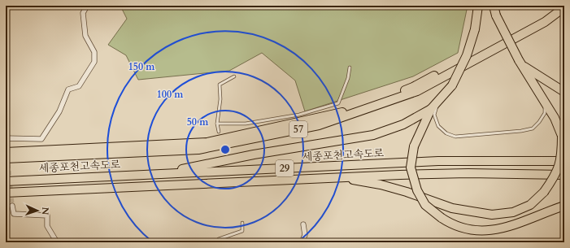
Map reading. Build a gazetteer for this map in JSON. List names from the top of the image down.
{
  "streets": {
    "highway": ["57", "세종포천고속도로", "29"]
  },
  "north": "right",
  "rings": ["150 m", "100 m", "50 m"]
}
